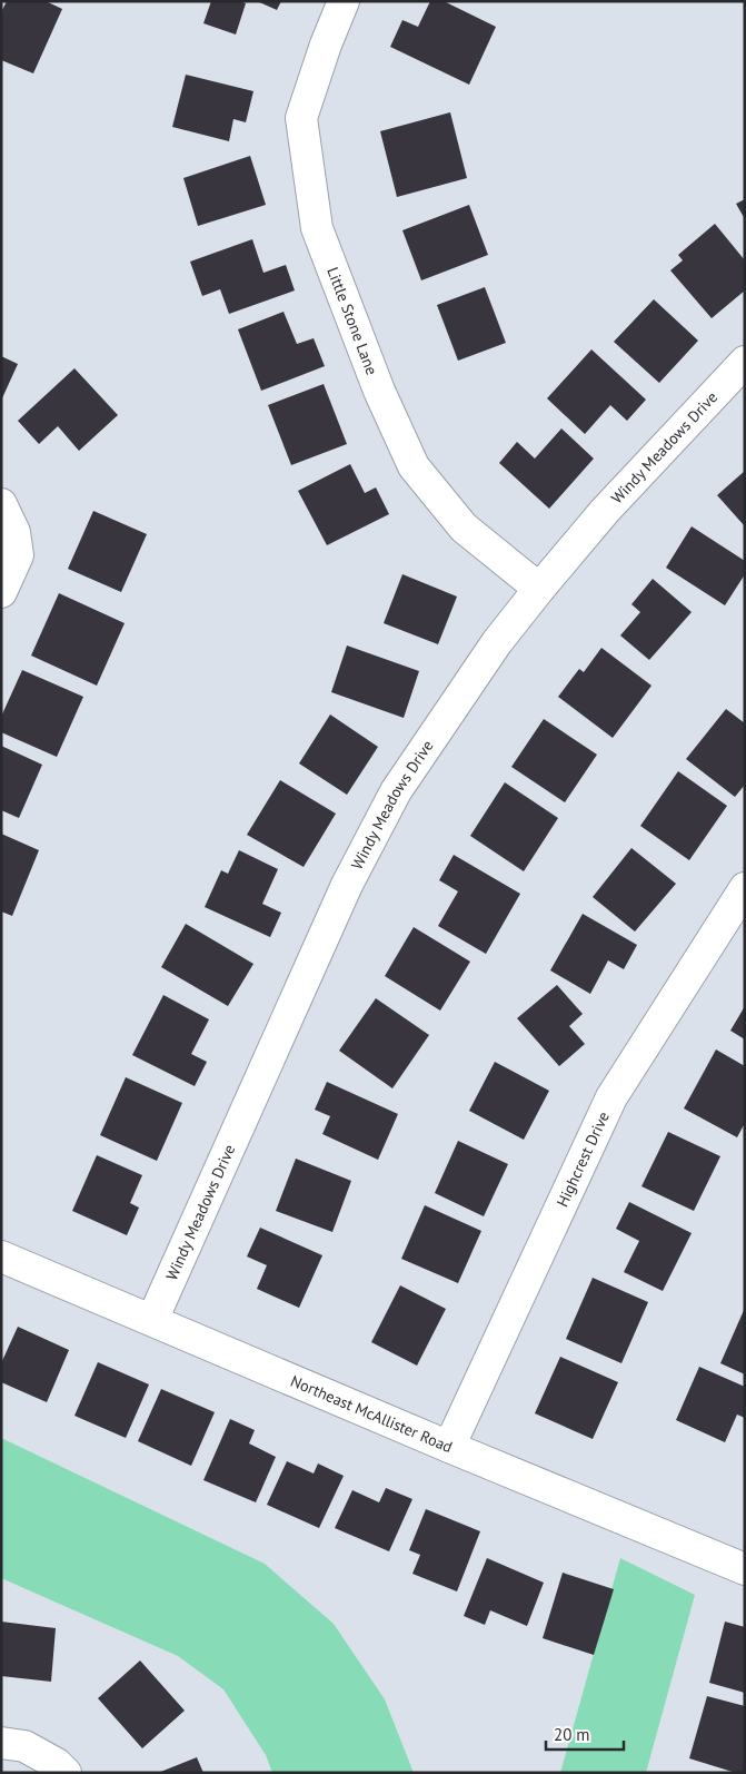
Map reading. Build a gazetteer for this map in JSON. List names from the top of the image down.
{
  "streets": {
    "street": [
      "Little Stone Lane",
      "Windy Meadows Drive",
      "Highcrest Drive",
      "Northeast McAllister Road"
    ]
  },
  "crossings": [
    ["Little Stone Lane", "Windy Meadows Drive"],
    ["Windy Meadows Drive", "Northeast McAllister Road"],
    ["Highcrest Drive", "Northeast McAllister Road"]
  ],
  "scale_bar": "20 m"
}
